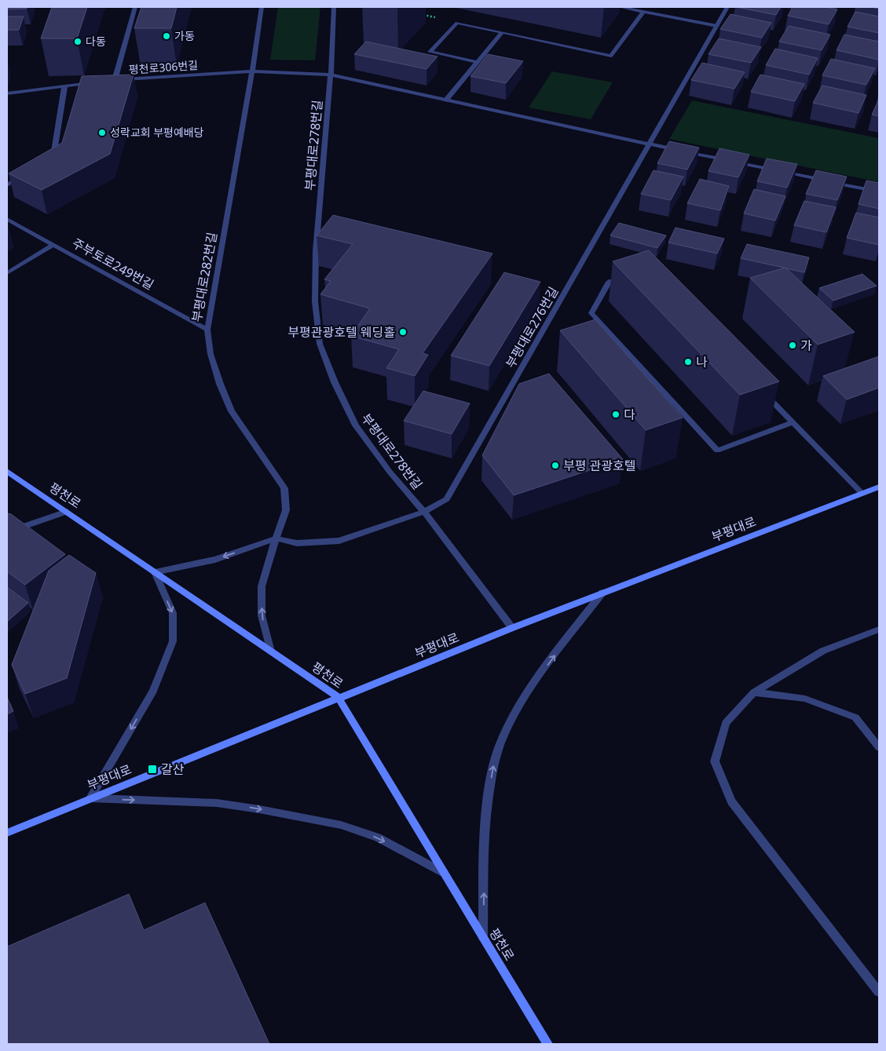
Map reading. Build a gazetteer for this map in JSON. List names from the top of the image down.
{
  "streets": {
    "main road": ["평천로", "부평대로"],
    "street": [
      "평천로306번길",
      "부평대로278번길",
      "주부토로249번길",
      "부평대로282번길",
      "부평대로276번길"
    ]
  },
  "crossings": [
    ["평천로306번길", "부평대로278번길"],
    ["평천로306번길", "부평대로282번길"],
    ["부평대로278번길", "부평대로276번길"],
    ["부평대로278번길", "부평대로"],
    ["주부토로249번길", "부평대로282번길"],
    ["부평대로282번길", "부평대로276번길"],
    ["부평대로282번길", "평천로"],
    ["평천로", "부평대로"]
  ],
  "places": {
    "other": [
      "가동",
      "다동",
      "성락교회 부평예배당",
      "부평관광호텔 웨딩홀",
      "가",
      "나",
      "다",
      "부평 관광호텔"
    ],
    "transit": ["갈산"]
  }
}
